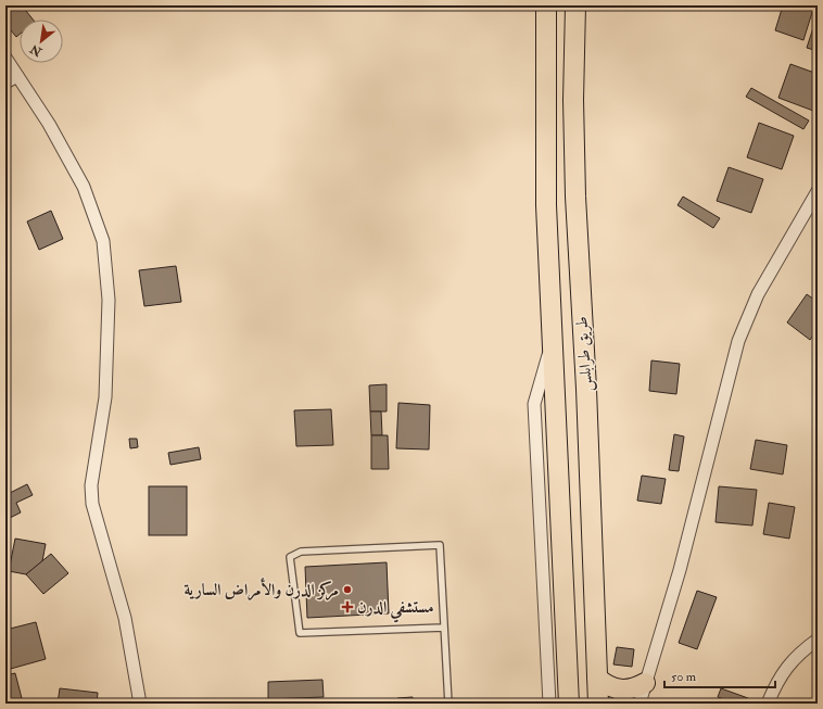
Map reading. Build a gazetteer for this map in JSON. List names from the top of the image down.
{
  "streets": {
    "highway": ["طريق طرابلس"]
  },
  "places": {
    "other": ["مركز الدرن والأمراض السارية"],
    "health": ["مستشفي الدرن"]
  },
  "scale_bar": "50 m",
  "north": "bottom left"
}
